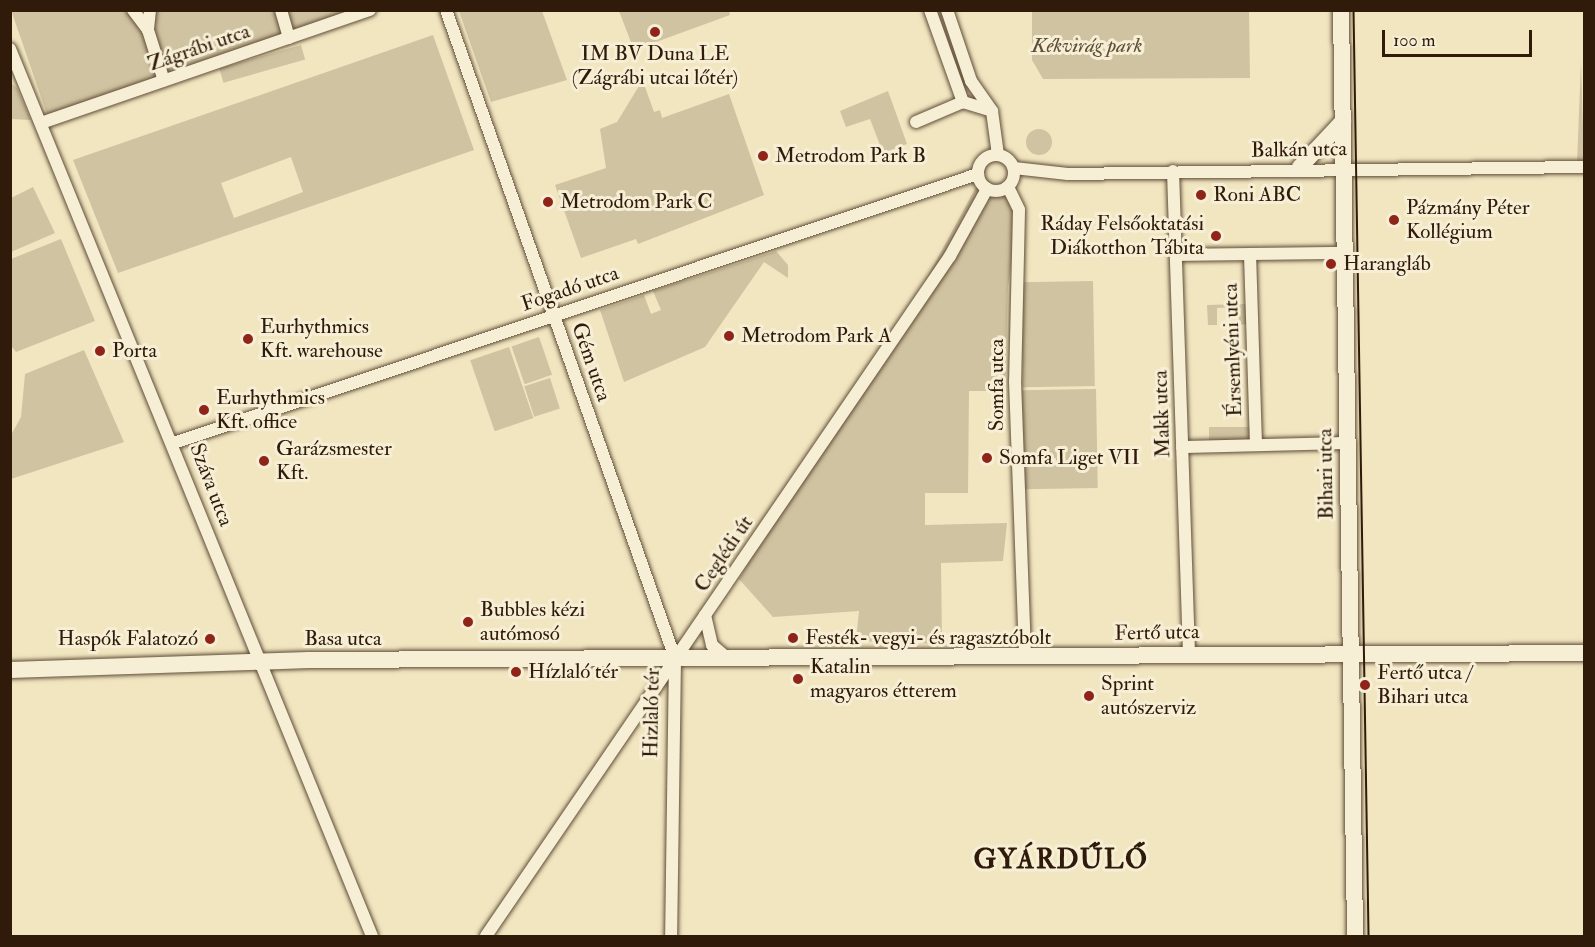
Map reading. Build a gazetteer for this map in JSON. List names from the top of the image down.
{
  "streets": {
    "street": [
      "Zágrábi utca",
      "Balkán utca",
      "Fogadó utca",
      "Érsemlyéni utca",
      "Gém utca",
      "Somfa utca",
      "Makk utca",
      "Bihari utca",
      "Száva utca",
      "Ceglédi út",
      "Fertő utca",
      "Basa utca",
      "Hizlaló tér"
    ]
  },
  "crossings": [
    ["Zágrábi utca", "Száva utca"],
    ["Balkán utca", "Fogadó utca"],
    ["Balkán utca", "Somfa utca"],
    ["Balkán utca", "Makk utca"],
    ["Balkán utca", "Bihari utca"],
    ["Balkán utca", "Ceglédi út"],
    ["Fogadó utca", "Gém utca"],
    ["Fogadó utca", "Somfa utca"],
    ["Fogadó utca", "Száva utca"],
    ["Fogadó utca", "Ceglédi út"],
    ["Gém utca", "Ceglédi út"],
    ["Gém utca", "Basa utca"],
    ["Gém utca", "Hizlaló tér"],
    ["Somfa utca", "Ceglédi út"],
    ["Somfa utca", "Fertő utca"],
    ["Makk utca", "Fertő utca"],
    ["Bihari utca", "Fertő utca"],
    ["Száva utca", "Basa utca"],
    ["Ceglédi út", "Basa utca"],
    ["Ceglédi út", "Hizlaló tér"],
    ["Fertő utca", "Hizlaló tér"],
    ["Basa utca", "Hizlaló tér"]
  ],
  "districts": ["GYÁRDŰLŐ"],
  "parks": ["Kékvirág park"],
  "places": [
    "IM BV Duna LE (Zágrábi utcai lőtér)",
    "Metrodom Park B",
    "Roni ABC",
    "Metrodom Park C",
    "Pázmány Péter Kollégium",
    "Ráday Felsőoktatási Diákotthon Tábita",
    "Harangláb",
    "Metrodom Park A",
    "Eurhythmics Kft. warehouse",
    "Porta",
    "Eurhythmics Kft. office",
    "Somfa Liget VII",
    "Garázsmester Kft.",
    "Bubbles kézi autómosó",
    "Festék- vegyi- és ragasztóbolt",
    "Haspók Falatozó",
    "Hízlaló tér",
    "Katalin magyaros étterem",
    "Fertő utca / Bihari utca",
    "Sprint autószerviz"
  ],
  "scale_bar": "100 m"
}
